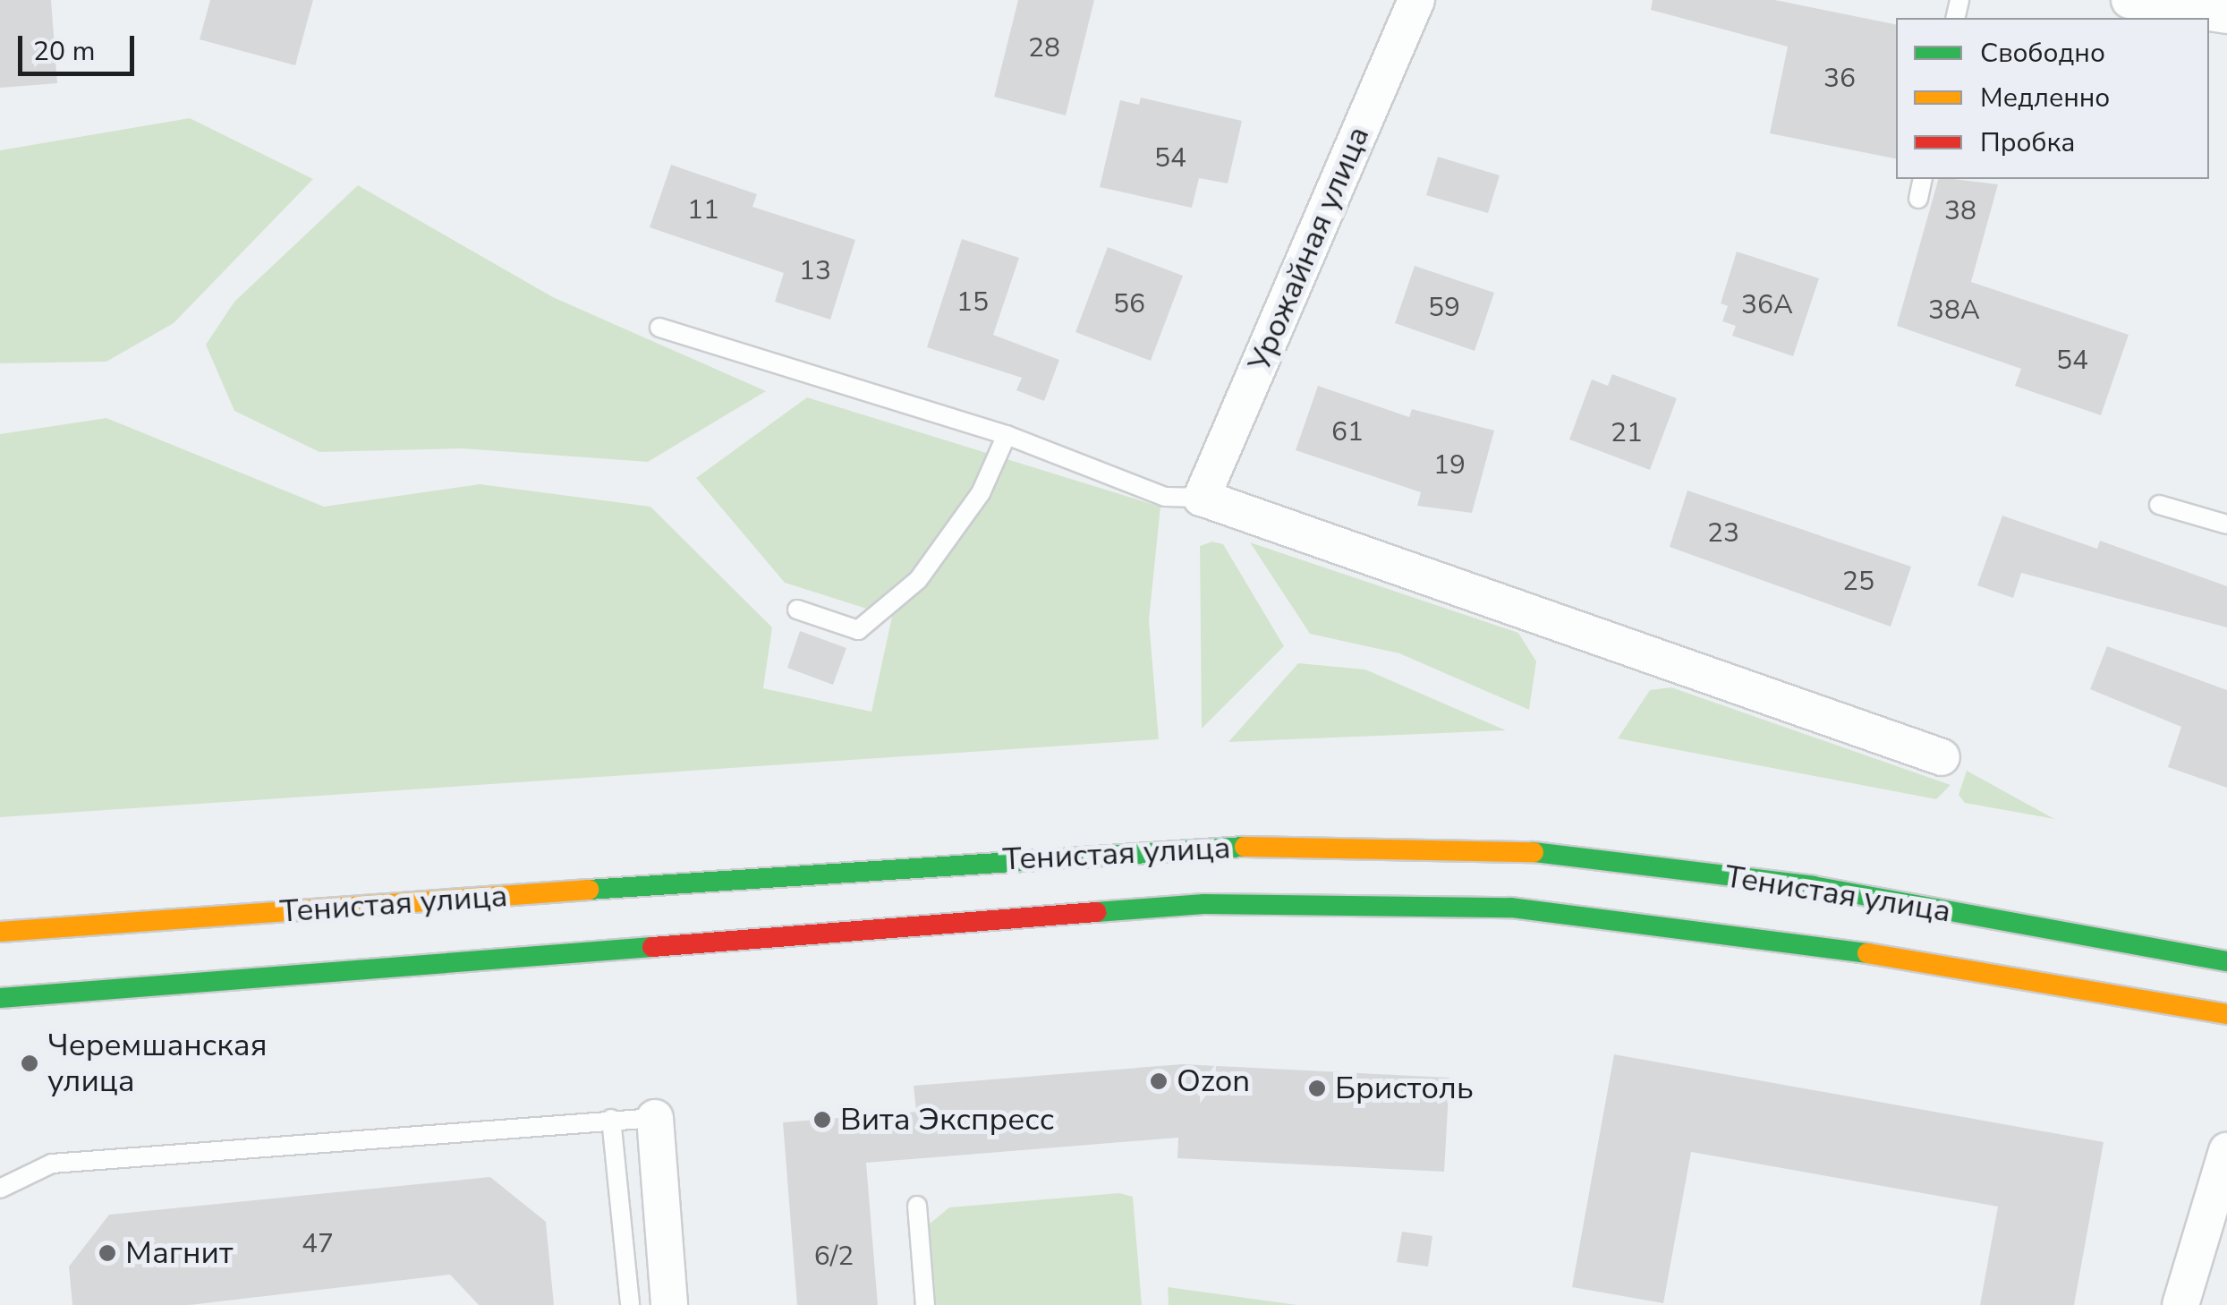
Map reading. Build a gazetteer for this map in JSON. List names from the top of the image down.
{
  "streets": {
    "main road": ["Тенистая улица"],
    "street": ["Урожайная улица"]
  },
  "places": [
    "Черемшанская улица",
    "Ozon",
    "Бристоль",
    "Вита Экспресс",
    "Магнит"
  ],
  "house_numbers": [
    "28",
    "36",
    "54",
    "11",
    "38",
    "13",
    "15",
    "56",
    "36А",
    "59",
    "38А",
    "54",
    "61",
    "21",
    "19",
    "23",
    "25",
    "47",
    "6/2"
  ],
  "legend": ["Свободно", "Медленно", "Пробка"],
  "scale_bar": "20 m"
}
